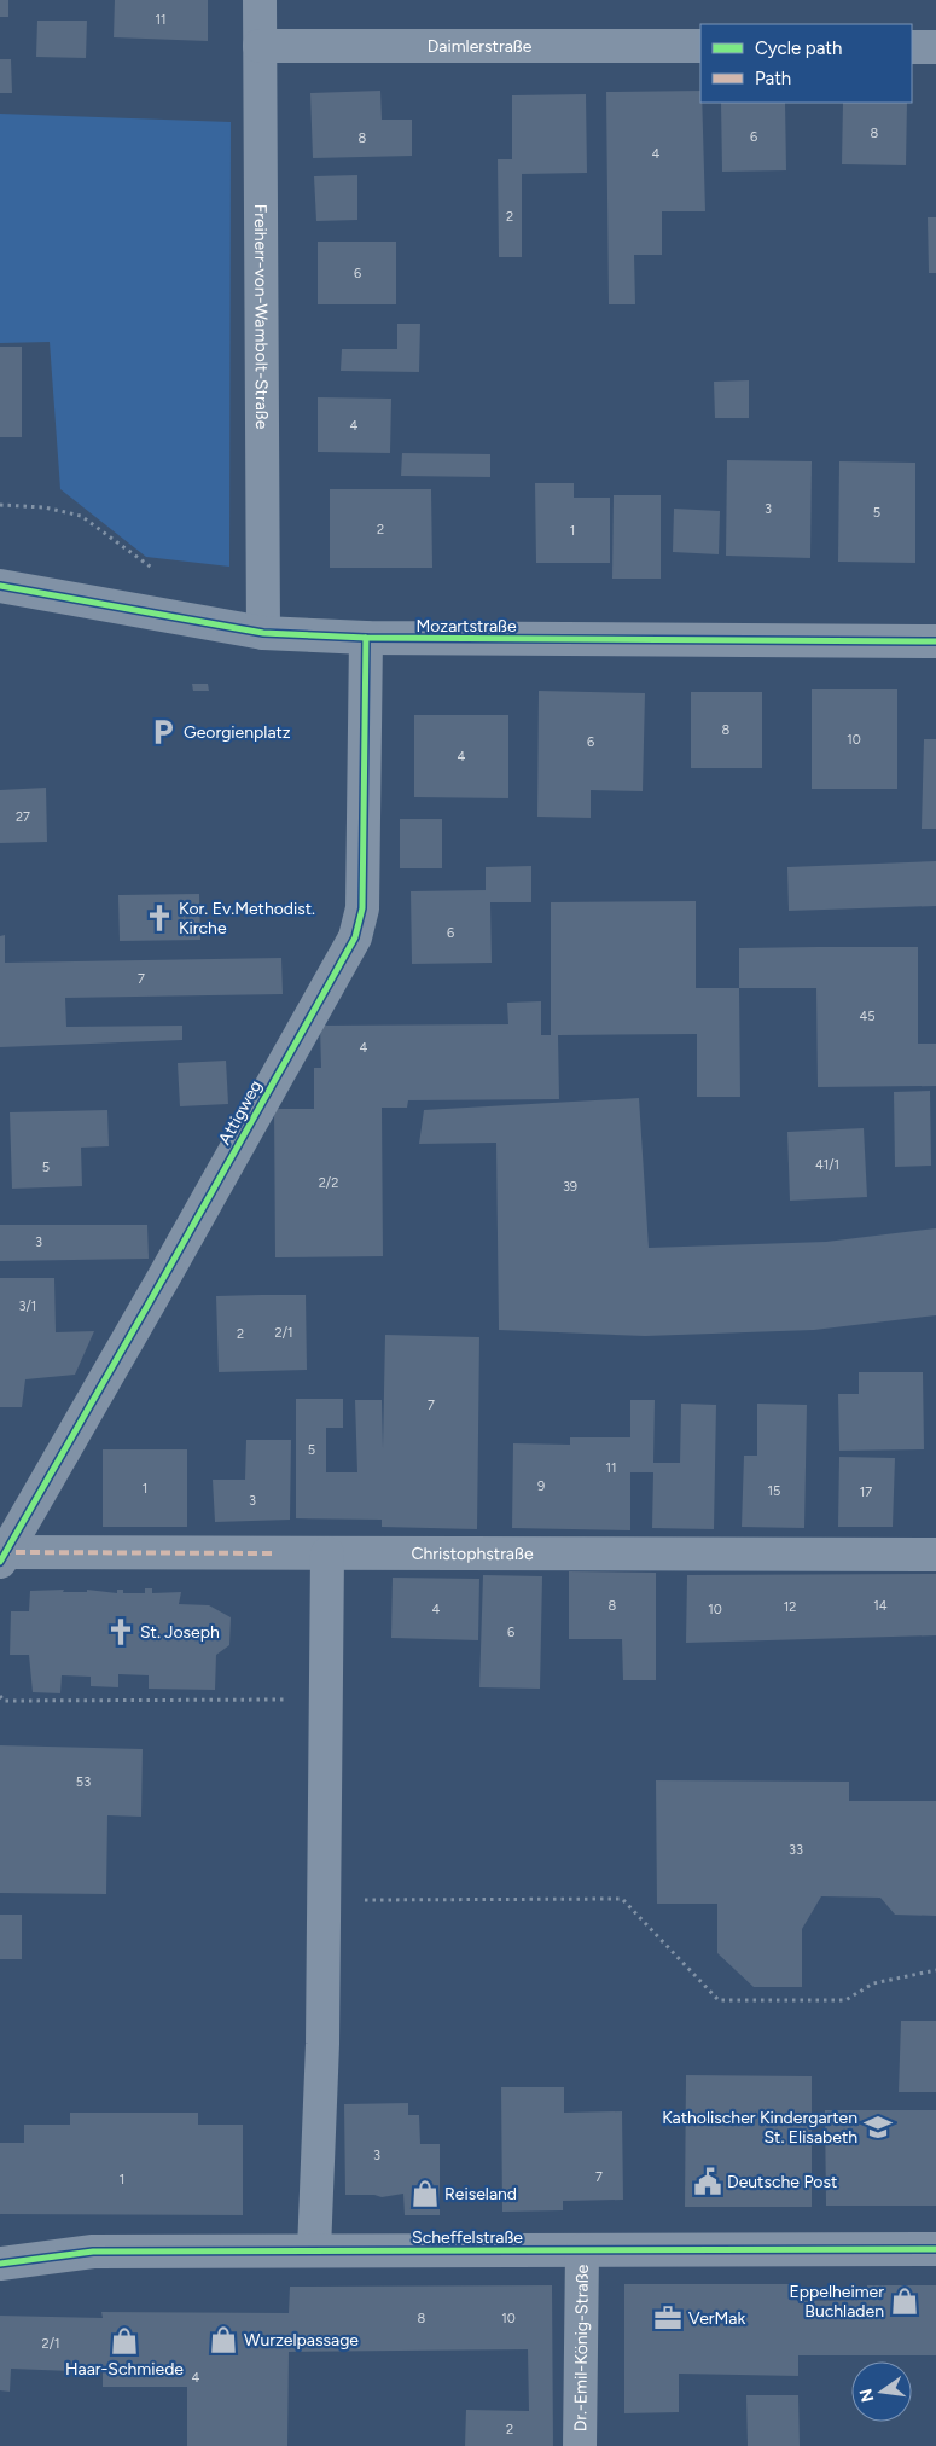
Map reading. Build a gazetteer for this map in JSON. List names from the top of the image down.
{
  "streets": {
    "street": [
      "Daimlerstraße",
      "Freiherr-von-Wambolt-Straße",
      "Mozartstraße",
      "Attigweg",
      "Christophstraße",
      "Scheffelstraße",
      "Dr.-Emil-König-Straße"
    ]
  },
  "crossings": [
    ["Daimlerstraße", "Freiherr-von-Wambolt-Straße"],
    ["Freiherr-von-Wambolt-Straße", "Mozartstraße"],
    ["Mozartstraße", "Attigweg"],
    ["Attigweg", "Christophstraße"],
    ["Scheffelstraße", "Dr.-Emil-König-Straße"]
  ],
  "places": {
    "parking": ["Georgienplatz"],
    "church": ["Kor. Ev.Methodist. Kirche", "St. Joseph"],
    "school or university": ["Katholischer Kindergarten St. Elisabeth"],
    "public building": ["Deutsche Post"],
    "shop": [
      "Reiseland",
      "Eppelheimer Buchladen",
      "Wurzelpassage",
      "Haar-Schmiede"
    ],
    "office": ["VerMak"]
  },
  "house_numbers": [
    "11",
    "8",
    "6",
    "8",
    "4",
    "2",
    "6",
    "4",
    "3",
    "5",
    "2",
    "1",
    "8",
    "10",
    "6",
    "4",
    "27",
    "6",
    "7",
    "45",
    "4",
    "41/1",
    "5",
    "2/2",
    "39",
    "3",
    "3/1",
    "2/1",
    "2",
    "7",
    "5",
    "11",
    "9",
    "1",
    "15",
    "17",
    "3",
    "8",
    "14",
    "12",
    "4",
    "10",
    "6",
    "53",
    "33",
    "3",
    "7",
    "1",
    "8",
    "10",
    "2/1",
    "4",
    "2"
  ],
  "legend": ["Cycle path", "Path"],
  "north": "left"
}
